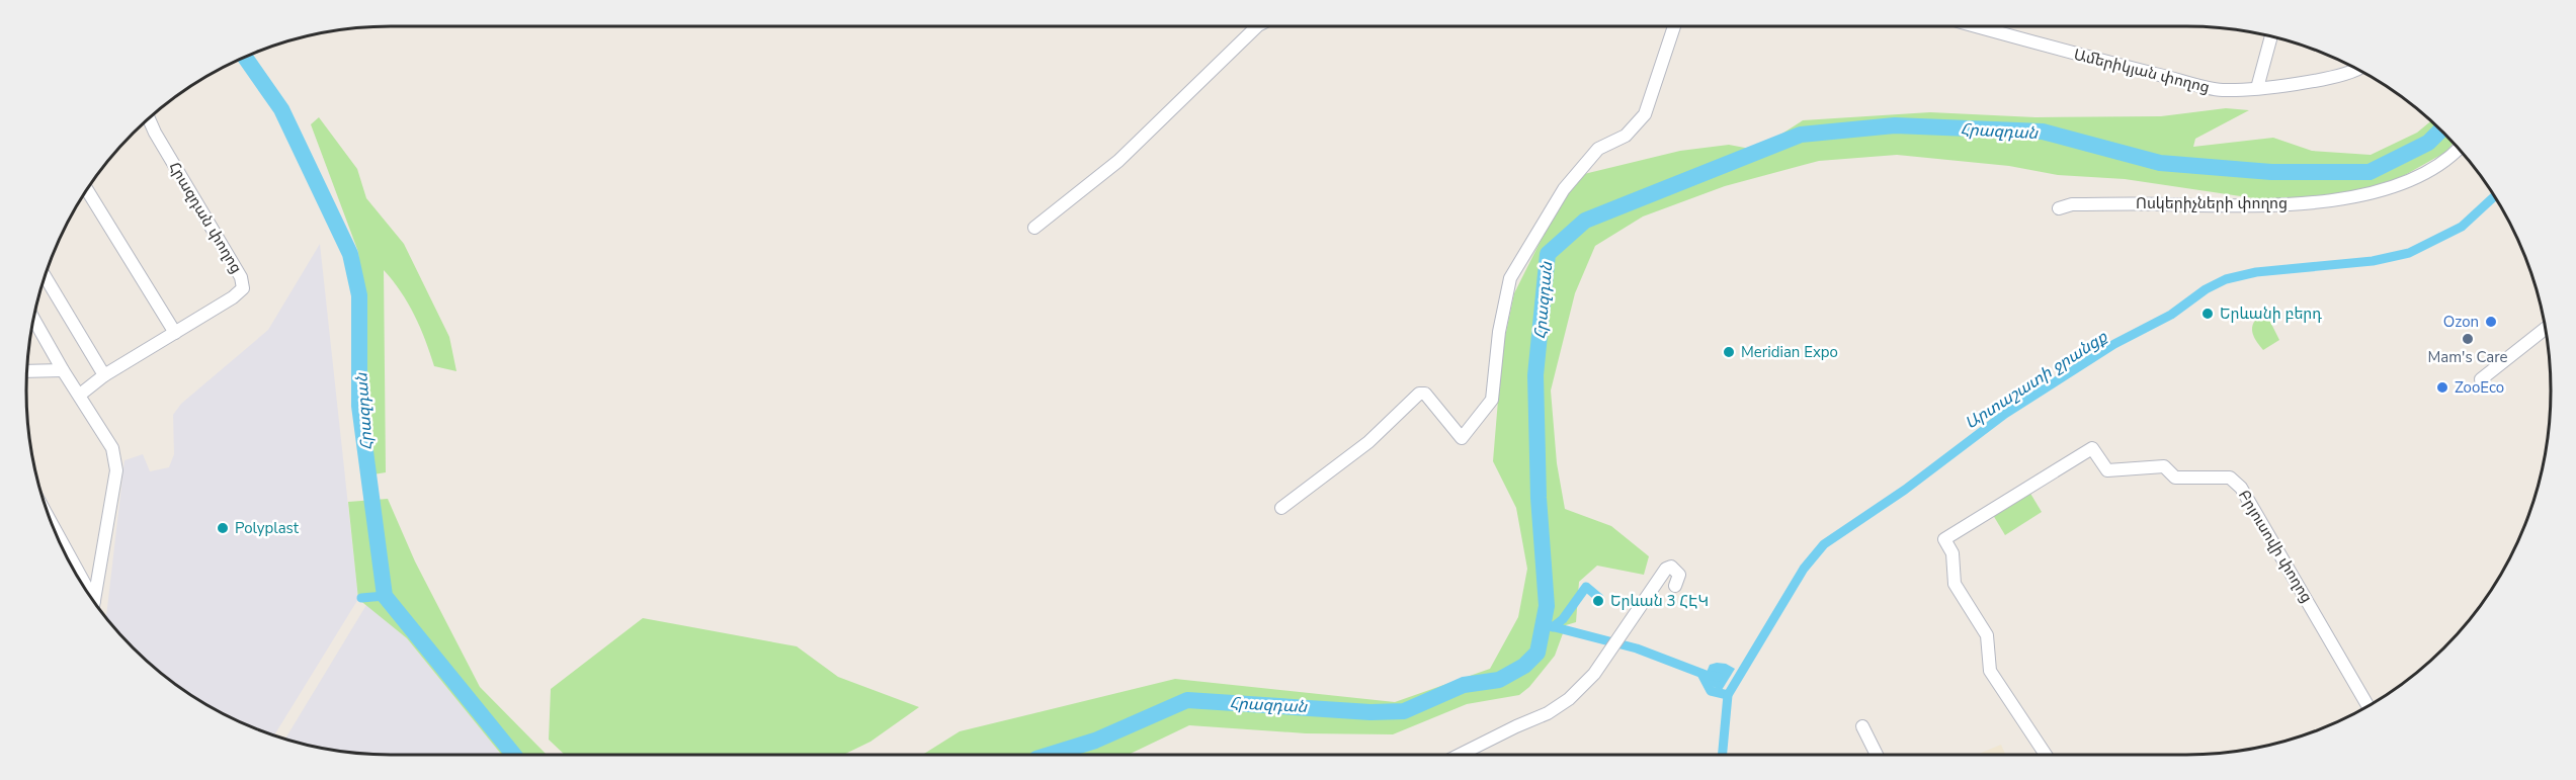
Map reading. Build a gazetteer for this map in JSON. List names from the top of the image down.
{
  "streets": {
    "street": [
      "Ամերիկյան փողոց",
      "Ոսկերիչների փողոց",
      "Հրազդան փողոց",
      "Բրյուսովի փողոց"
    ]
  },
  "water": ["Հրազդան", "Արտաշատի ջրանցք"],
  "places": [
    "Երևանի բերդ",
    "Ozon",
    "Mam's Care",
    "Meridian Expo",
    "ZooEco",
    "Polyplast",
    "Երևան 3 ՀԷԿ"
  ]
}
